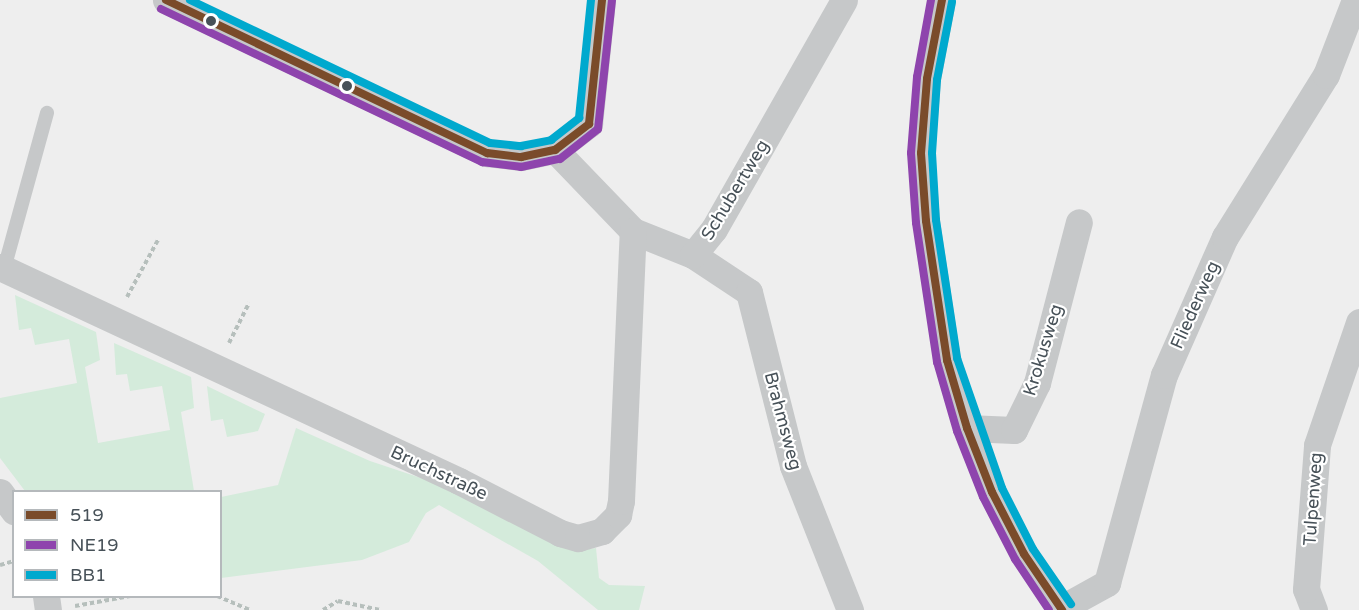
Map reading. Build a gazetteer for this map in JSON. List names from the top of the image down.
{
  "streets": {
    "street": [
      "Schubertweg",
      "Fliederweg",
      "Krokusweg",
      "Brahmsweg",
      "Bruchstraße",
      "Tulpenweg"
    ]
  },
  "crossings": [
    ["Schubertweg", "Brahmsweg"],
    ["Schubertweg", "Bruchstraße"]
  ],
  "lines": ["transit line 519", "transit line NE19", "transit line BB1"],
  "legend": ["519", "NE19", "BB1"]
}
